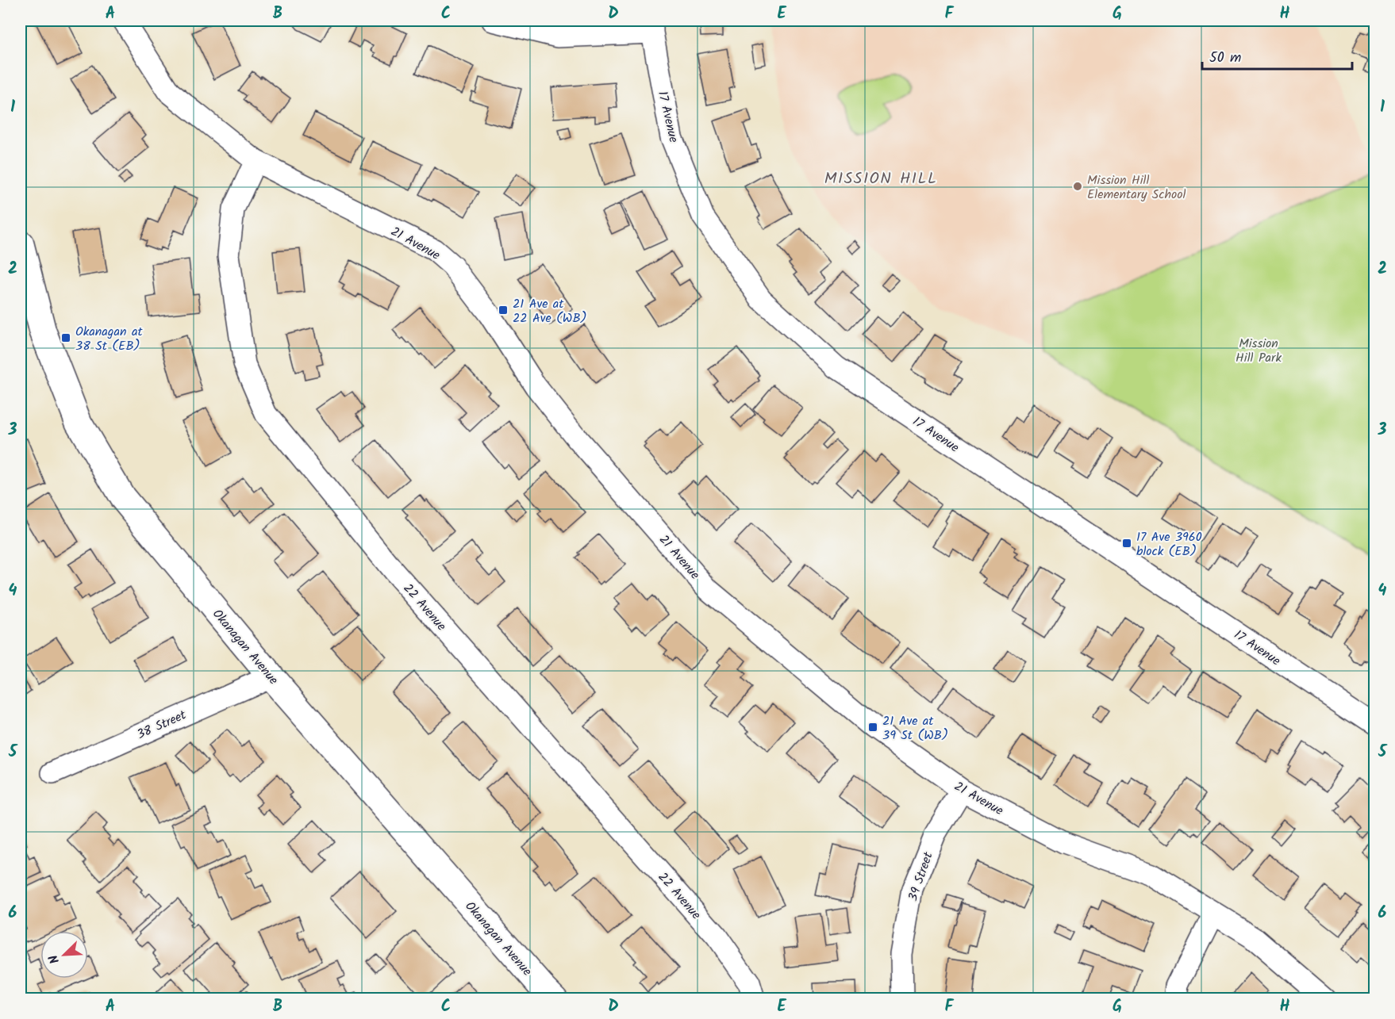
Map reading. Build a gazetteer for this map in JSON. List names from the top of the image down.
{
  "streets": {
    "street": [
      "17 Avenue",
      "21 Avenue",
      "22 Avenue",
      "Okanagan Avenue",
      "38 Street",
      "39 Street"
    ]
  },
  "crossings": [
    ["21 Avenue", "22 Avenue"],
    ["21 Avenue", "39 Street"],
    ["Okanagan Avenue", "38 Street"]
  ],
  "districts": ["MISSION HILL"],
  "parks": ["Mission Hill Park"],
  "places": {
    "other": ["Mission Hill Elementary School"],
    "transit": [
      "21 Ave at 22 Ave (WB)",
      "Okanagan at 38 St (EB)",
      "17 Ave 3960 block (EB)",
      "21 Ave at 39 St (WB)"
    ]
  },
  "scale_bar": "50 m",
  "north": "bottom left",
  "grid": {
    "columns": [
      "A",
      "B",
      "C",
      "D",
      "E",
      "F",
      "G",
      "H"
    ],
    "rows": [
      "1",
      "2",
      "3",
      "4",
      "5",
      "6"
    ]
  }
}
